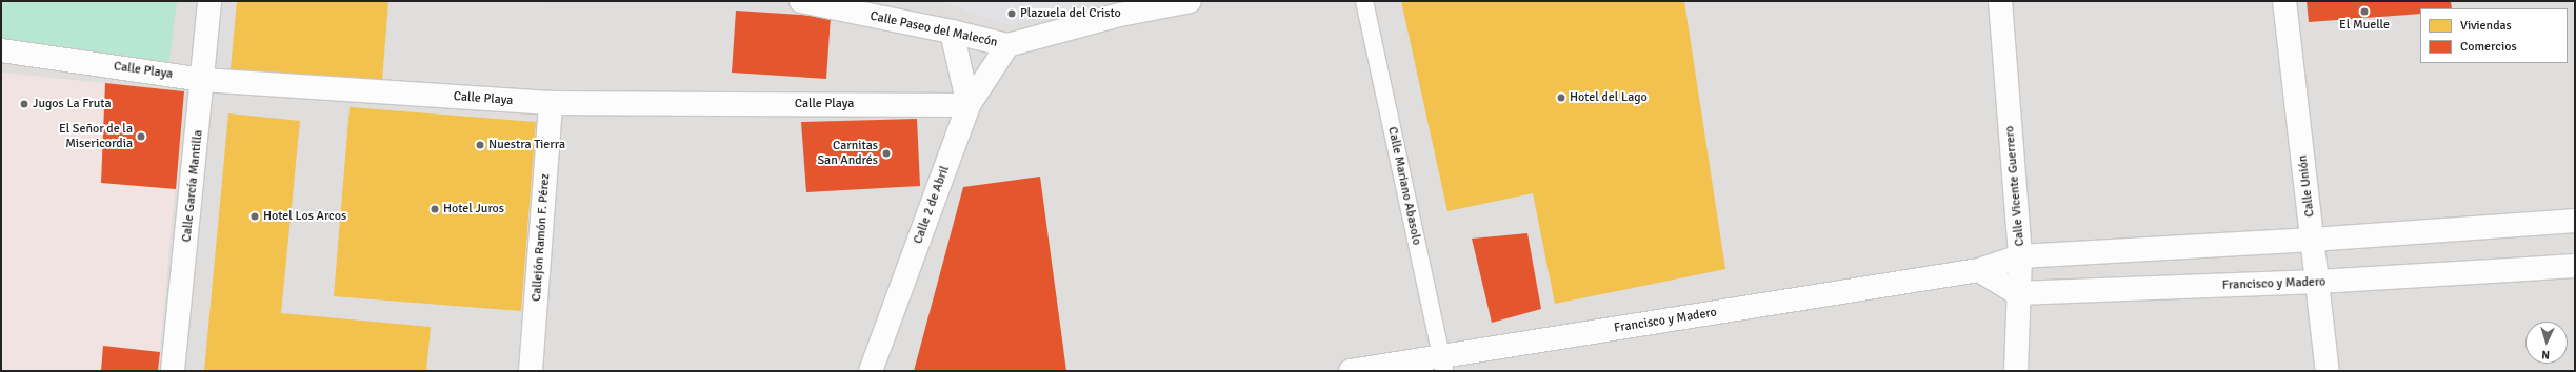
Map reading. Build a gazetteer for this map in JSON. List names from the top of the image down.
{
  "streets": {
    "street": [
      "Calle Paseo del Malecón",
      "Calle Playa",
      "Calle García Mantilla",
      "Calle Vicente Guerrero",
      "Calle Unión",
      "Calle 2 de Abril",
      "Callejón Ramón F. Pérez",
      "Francisco y Madero"
    ],
    "lane": ["Calle Mariano Abasolo"]
  },
  "crossings": [
    ["Calle Paseo del Malecón", "Calle 2 de Abril"],
    ["Calle Playa", "Calle García Mantilla"],
    ["Calle Playa", "Calle 2 de Abril"],
    ["Calle Playa", "Callejón Ramón F. Pérez"],
    ["Calle Mariano Abasolo", "Francisco y Madero"],
    ["Calle Vicente Guerrero", "Francisco y Madero"],
    ["Calle Unión", "Francisco y Madero"]
  ],
  "places": [
    "El Muelle",
    "Plazuela del Cristo",
    "Hotel del Lago",
    "Jugos La Fruta",
    "El Señor de la Misericordia",
    "Nuestra Tierra",
    "Carnitas San Andrés",
    "Hotel Juros",
    "Hotel Los Arcos"
  ],
  "legend": ["Viviendas", "Comercios"],
  "north": "bottom"
}
